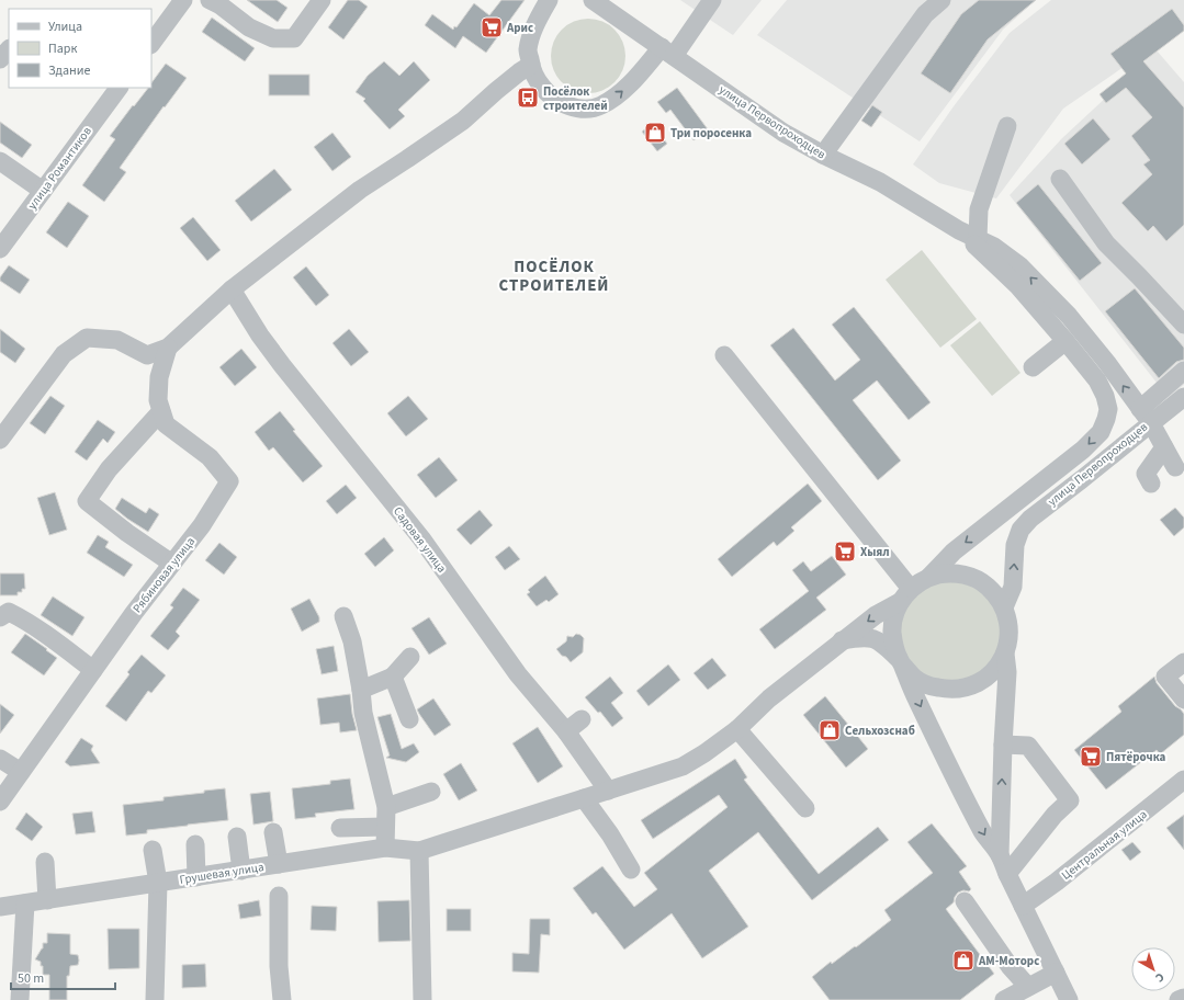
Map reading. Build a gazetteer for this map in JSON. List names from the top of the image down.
{
  "streets": {
    "street": [
      "улица Первопроходцев",
      "улица Романтиков",
      "Садовая улица",
      "Рябиновая улица",
      "Центральная улица",
      "Грушевая улица"
    ]
  },
  "crossings": [
    ["улица Первопроходцев", "Центральная улица"]
  ],
  "districts": ["ПОСЁЛОК СТРОИТЕЛЕЙ"],
  "places": {
    "supermarket": ["Арис", "Хыял", "Пятёрочка"],
    "bus stop": ["Посёлок строителей"],
    "shop": ["Три поросенка", "Сельхозснаб", "АМ-Моторс"]
  },
  "legend": ["Улица", "Парк", "Здание"],
  "scale_bar": "50 m",
  "north": "bottom right"
}
